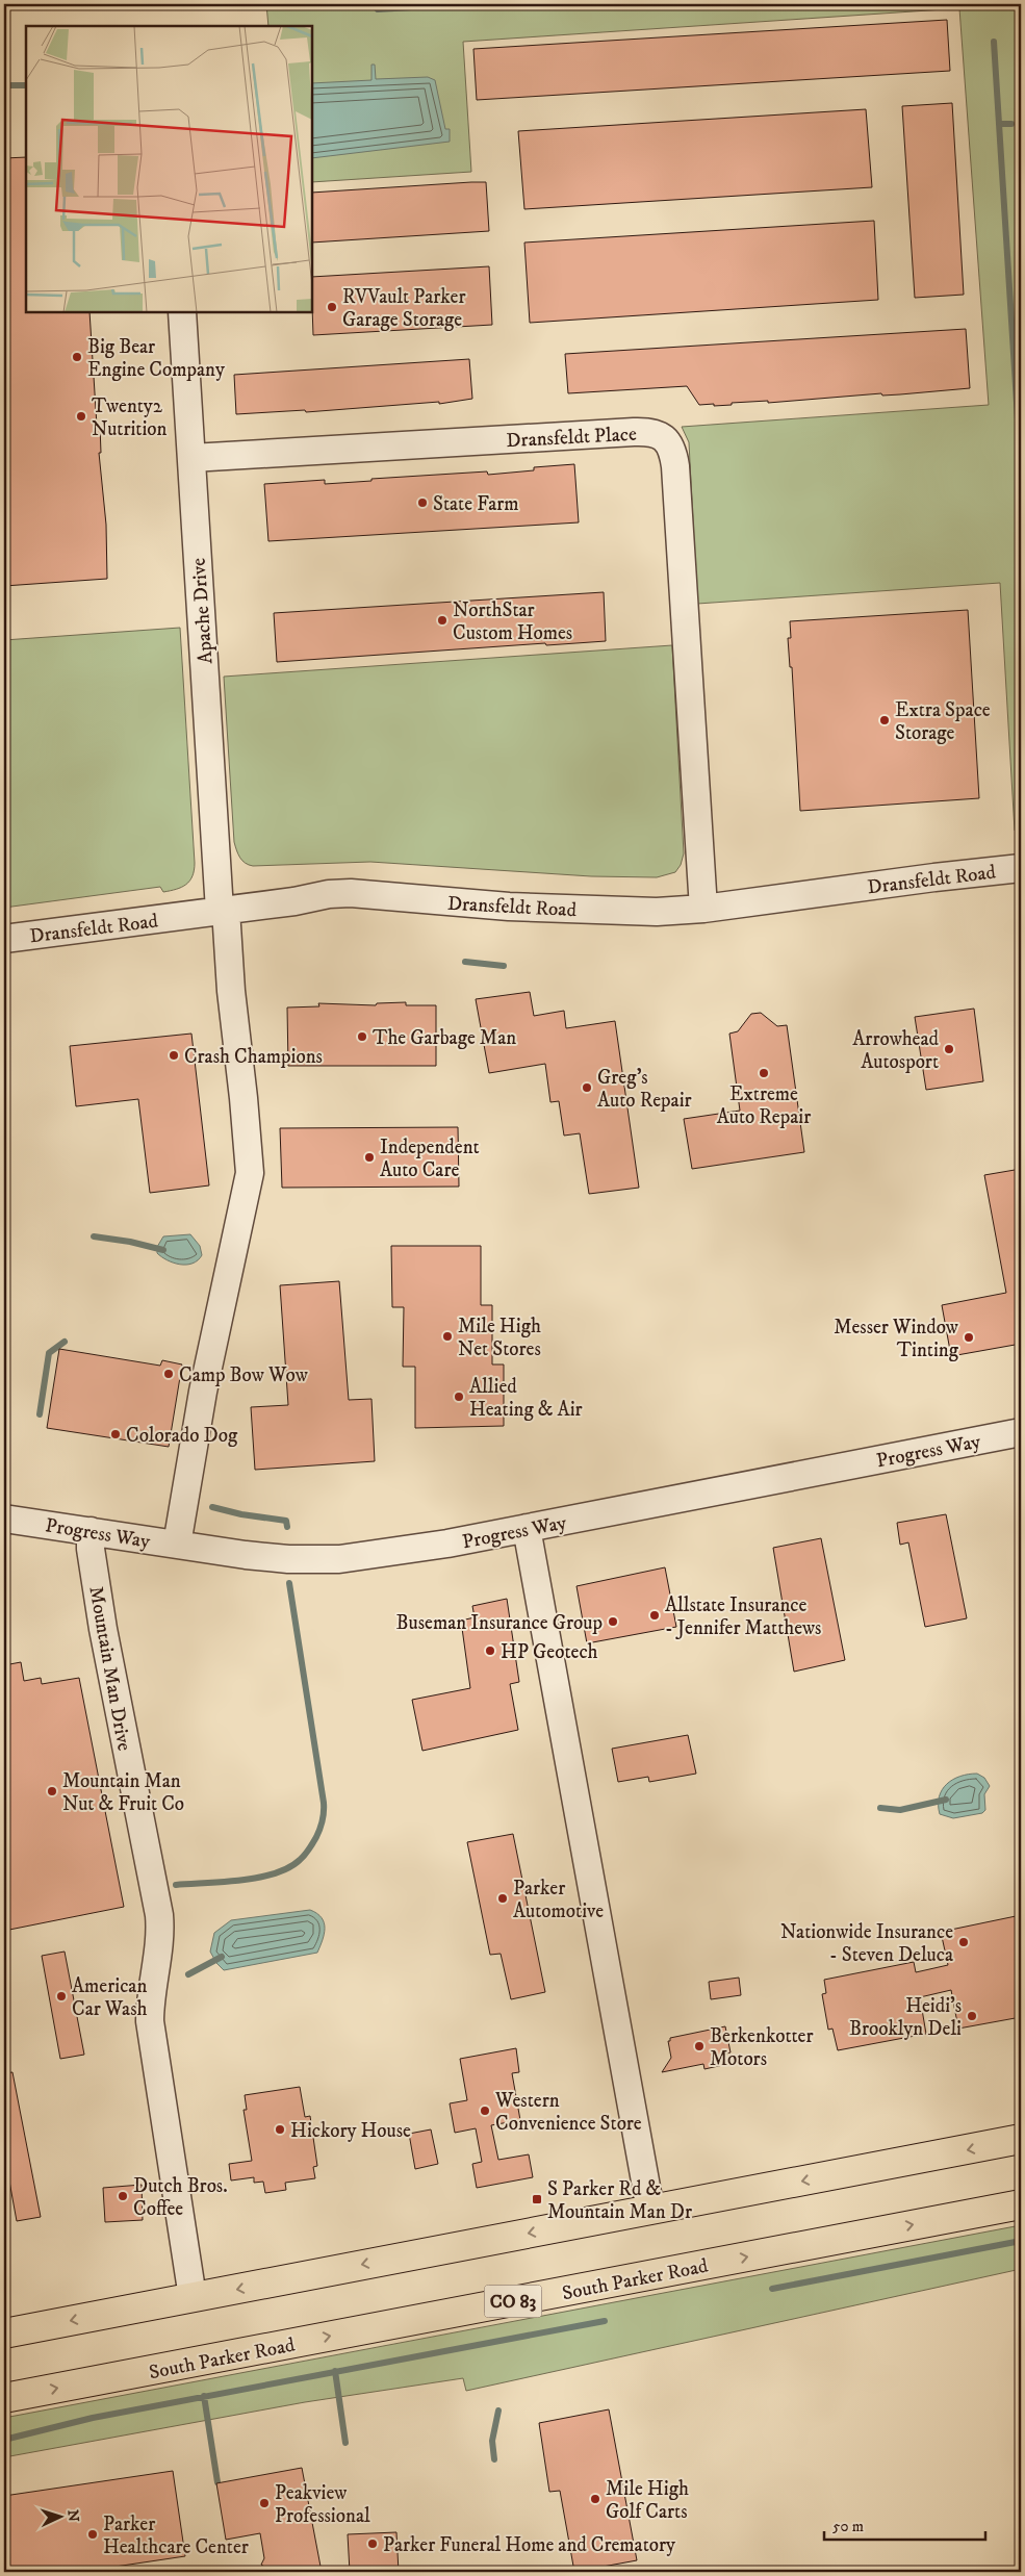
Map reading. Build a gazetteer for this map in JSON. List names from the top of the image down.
{
  "streets": {
    "highway": ["South Parker Road", "CO 83"],
    "street": [
      "Dransfeldt Place",
      "Apache Drive",
      "Dransfeldt Road",
      "Progress Way",
      "Mountain Man Drive"
    ]
  },
  "crossings": [
    ["Dransfeldt Place", "Apache Drive"],
    ["Dransfeldt Place", "Dransfeldt Road"],
    ["Apache Drive", "Dransfeldt Road"],
    ["Apache Drive", "Progress Way"],
    ["Progress Way", "Mountain Man Drive"]
  ],
  "places": {
    "other": [
      "RVVault Parker Garage Storage",
      "Big Bear Engine Company",
      "Twenty2 Nutrition",
      "State Farm",
      "NorthStar Custom Homes",
      "Extra Space Storage",
      "The Garbage Man",
      "Arrowhead Autosport",
      "Crash Champions",
      "Extreme Auto Repair",
      "Greg's Auto Repair",
      "Independent Auto Care",
      "Mile High Net Stores",
      "Messer Window Tinting",
      "Camp Bow Wow",
      "Allied Heating & Air",
      "Colorado Dog",
      "Allstate Insurance - Jennifer Matthews",
      "Buseman Insurance Group",
      "HP Geotech",
      "Mountain Man Nut & Fruit Co",
      "Parker Automotive",
      "Nationwide Insurance - Steven Deluca",
      "American Car Wash",
      "Heidi's Brooklyn Deli",
      "Berkenkotter Motors",
      "Western Convenience Store",
      "Hickory House",
      "Dutch Bros. Coffee",
      "Mile High Golf Carts",
      "Peakview Professional",
      "Parker Healthcare Center",
      "Parker Funeral Home and Crematory"
    ],
    "transit": ["S Parker Rd & Mountain Man Dr"]
  },
  "scale_bar": "50 m",
  "north": "right"
}
